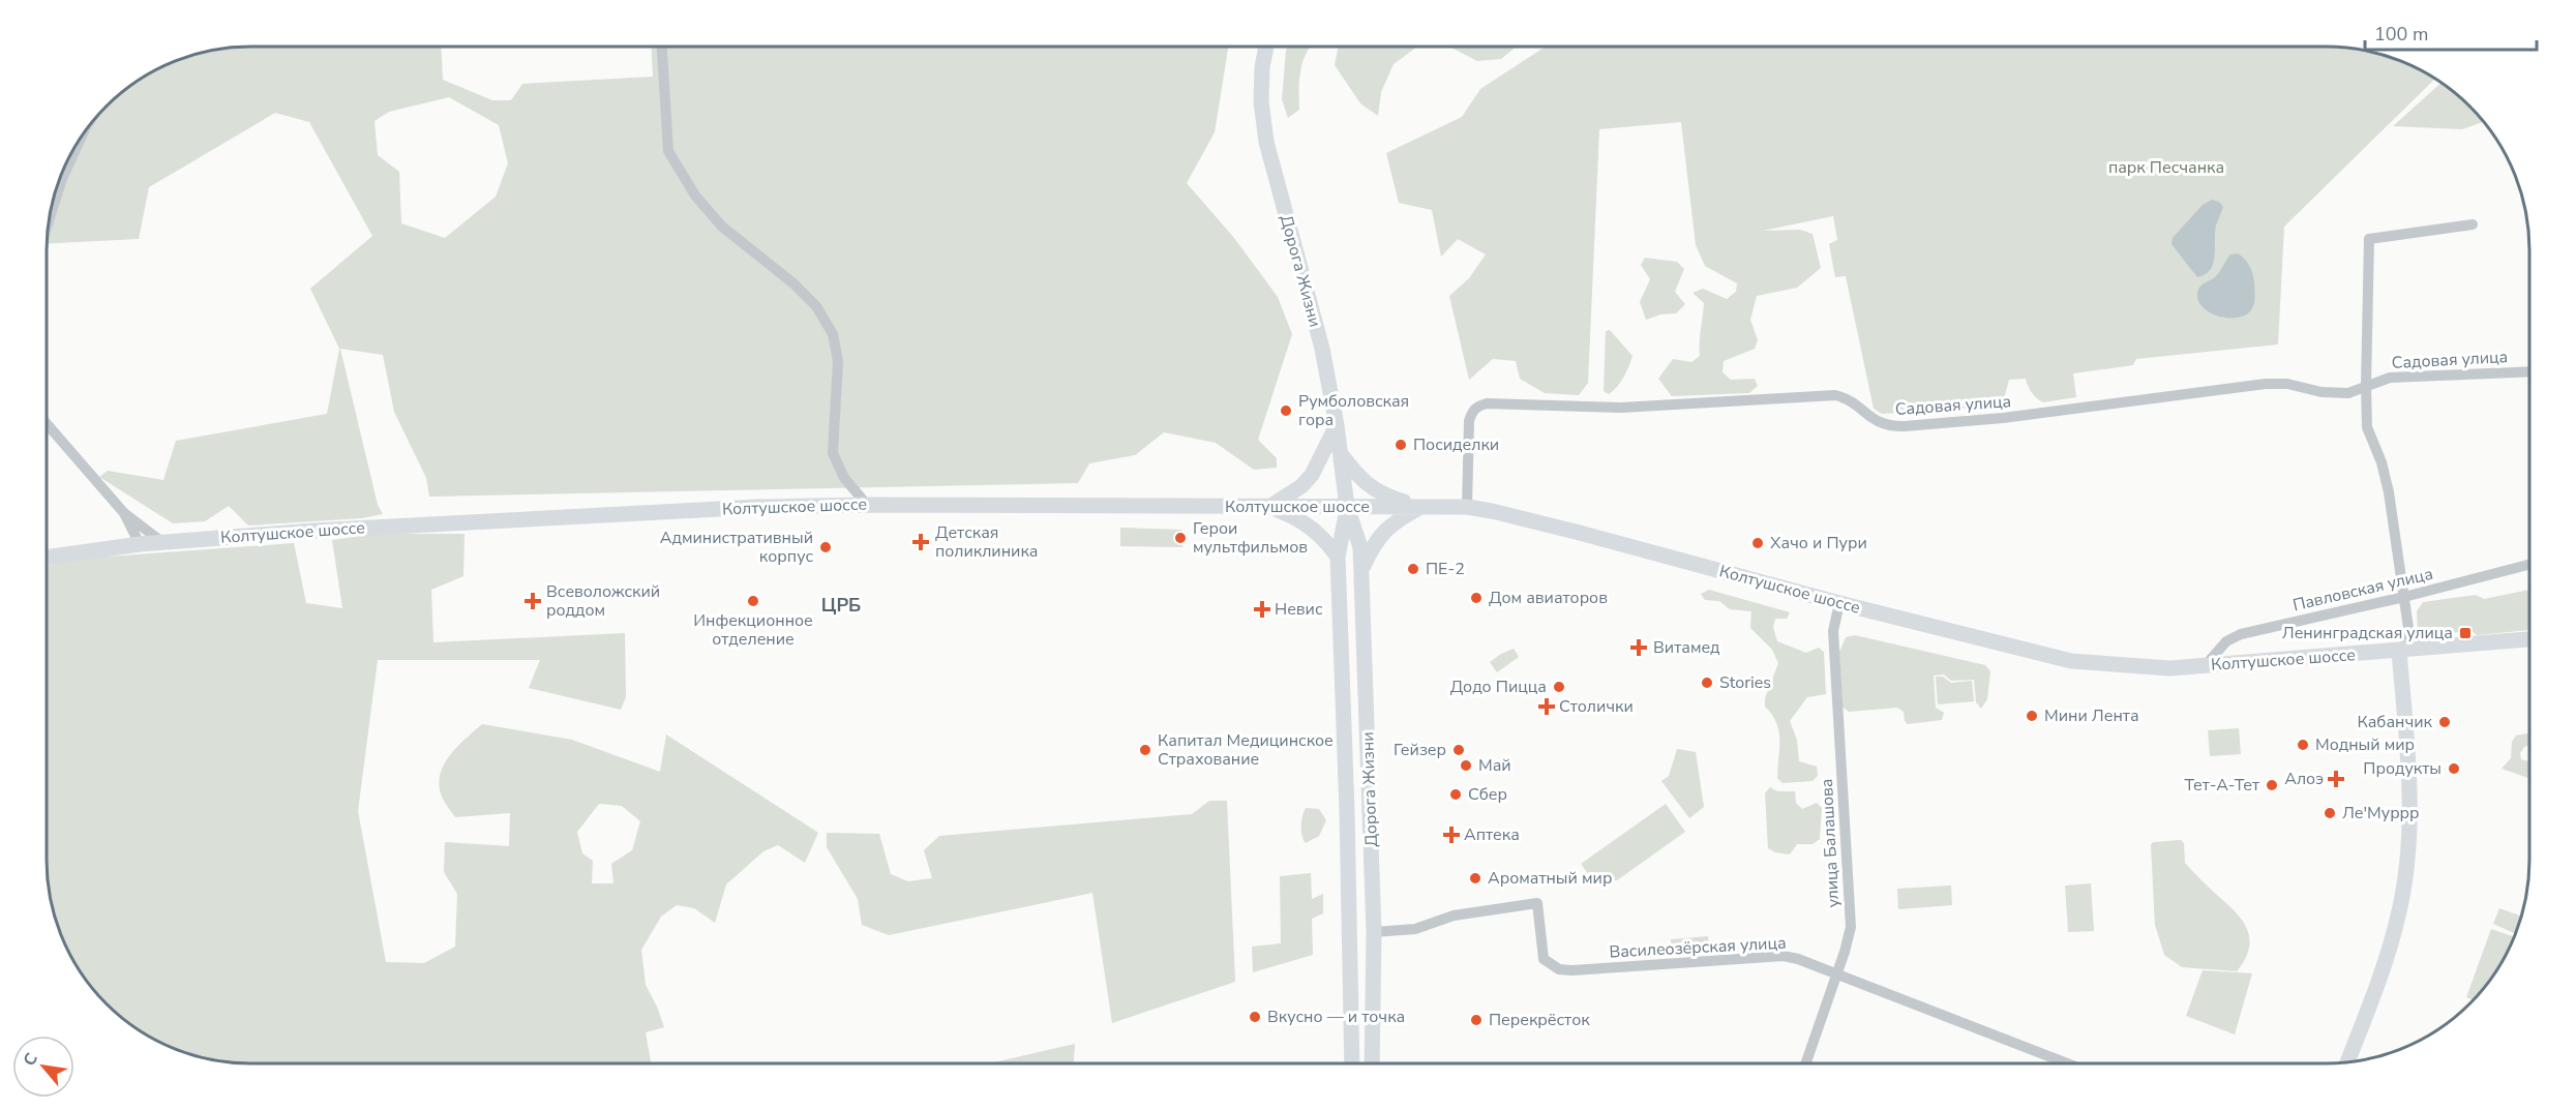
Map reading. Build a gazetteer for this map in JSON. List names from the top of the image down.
{
  "streets": {
    "main road": ["Дорога Жизни", "Колтушское шоссе"],
    "street": [
      "Садовая улица",
      "Павловская улица",
      "улица Балашова",
      "Василеозёрская улица"
    ]
  },
  "crossings": [
    ["Дорога Жизни", "Колтушское шоссе"],
    ["Дорога Жизни", "Василеозёрская улица"],
    ["Садовая улица", "Колтушское шоссе"],
    ["Колтушское шоссе", "Павловская улица"],
    ["Колтушское шоссе", "улица Балашова"],
    ["улица Балашова", "Василеозёрская улица"]
  ],
  "districts": ["ЦРБ"],
  "parks": ["парк Песчанка"],
  "places": {
    "other": [
      "Румболовская гора",
      "Посиделки",
      "Герои мультфильмов",
      "Хачо и Пури",
      "Административный корпус",
      "ПЕ-2",
      "Дом авиаторов",
      "Инфекционное отделение",
      "Stories",
      "Додо Пицца",
      "Мини Лента",
      "Кабанчик",
      "Модный мир",
      "Капитал Медицинское Страхование",
      "Гейзер",
      "Май",
      "Продукты",
      "Тет-А-Тет",
      "Сбер",
      "Ле'Муррр",
      "Ароматный мир",
      "Вкусно — и точка",
      "Перекрёсток"
    ],
    "health": [
      "Детская поликлиника",
      "Всеволожский роддом",
      "Невис",
      "Витамед",
      "Столички",
      "Алоэ",
      "Аптека"
    ],
    "transit": ["Ленинградская улица"]
  },
  "scale_bar": "100 m",
  "north": "top left"
}
